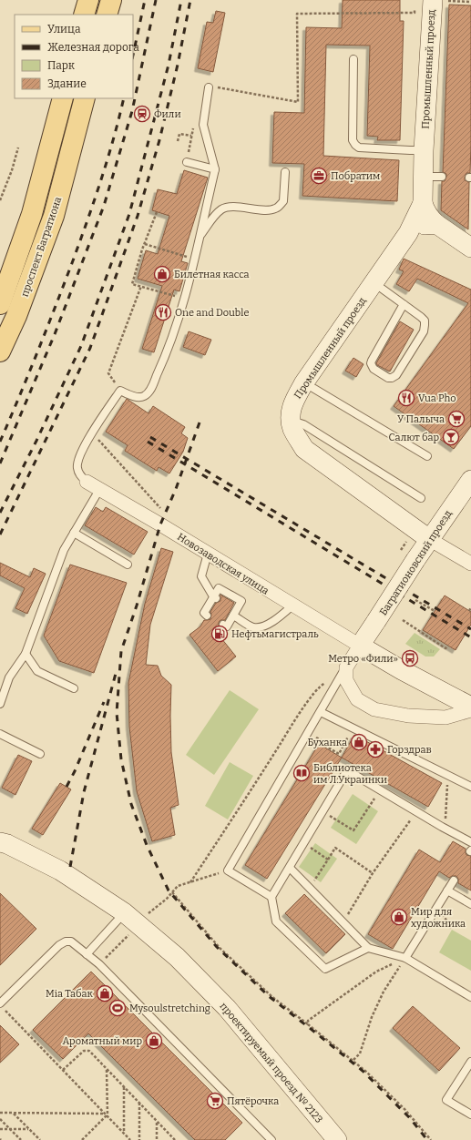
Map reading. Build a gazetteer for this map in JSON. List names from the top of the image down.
{
  "streets": {
    "main road": ["проспект Багратиона"],
    "street": [
      "Промышленный проезд",
      "Багратионовский проезд",
      "Новозаводская улица",
      "проектируемый проезд № 2123"
    ]
  },
  "crossings": [
    ["Промышленный проезд", "Багратионовский проезд"],
    ["Багратионовский проезд", "Новозаводская улица"]
  ],
  "places": {
    "station": ["Фили"],
    "office": ["Побратим"],
    "shop": [
      "Билетная касса",
      "Буханка",
      "Мир для художника",
      "Mia Табак",
      "Ароматный мир"
    ],
    "restaurant": ["One and Double", "Vua Pho"],
    "supermarket": ["У Палыча", "Пятёрочка"],
    "bar": ["Салют бар"],
    "fuel station": ["Нефтьмагистраль"],
    "bus stop": ["Метро «Фили»"],
    "pharmacy": ["Горздрав"],
    "library": ["Библиотека им Л.Украинки"],
    "sports": ["Mysoulstretching"]
  },
  "legend": [
    "Улица",
    "Железная дорога",
    "Парк",
    "Здание"
  ]
}
